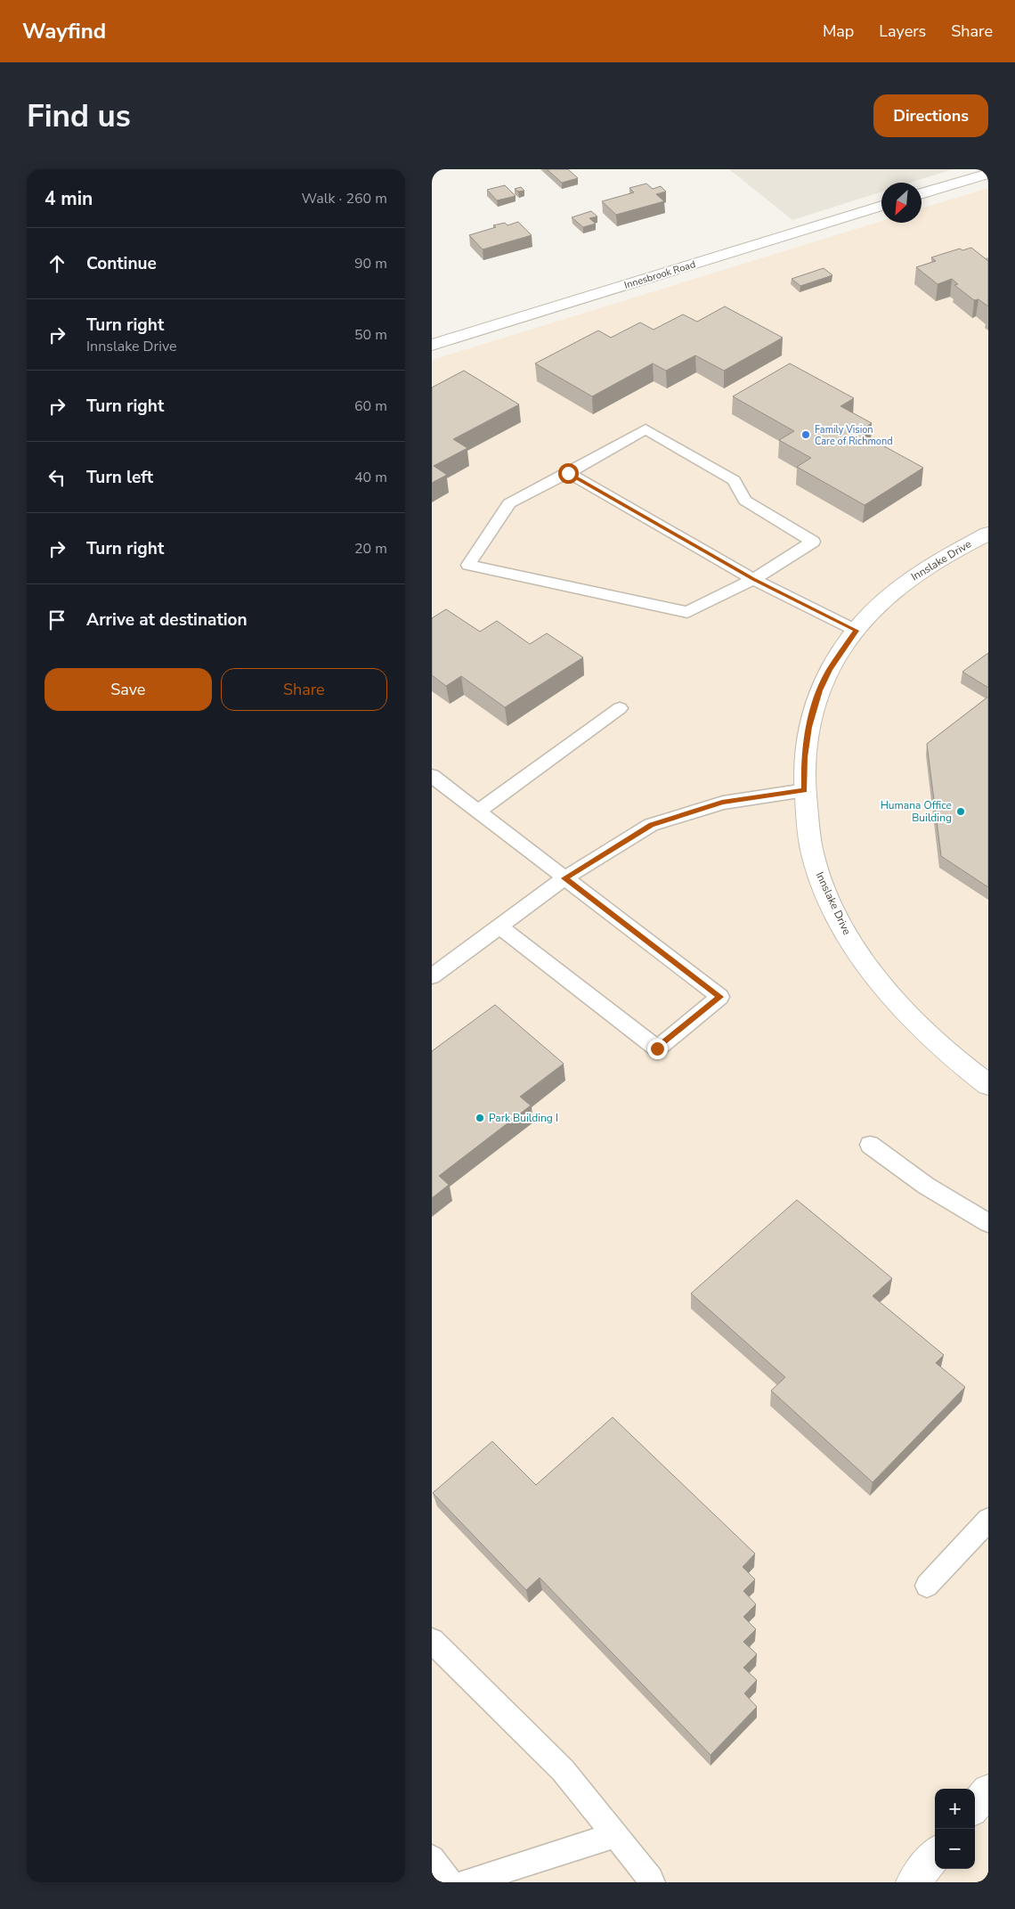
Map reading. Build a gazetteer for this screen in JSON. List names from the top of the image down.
{
  "streets": {
    "street": ["Innesbrook Road", "Innslake Drive"]
  },
  "places": ["Family Vision Care of Richmond", "Humana Office Building", "Park Building I"],
  "north": "bottom left",
  "page": {
    "header": "Wayfind",
    "nav": ["Map", "Layers", "Share"],
    "buttons": [
      "Directions",
      ["Save", "Share"]
    ],
    "title": "Find us",
    "heading": ["4 min", "Walk · 260 m"],
    "list": [
      ["Continue", "90 m"],
      ["Turn right", "Innslake Drive", "50 m"],
      ["Turn right", "60 m"],
      ["Turn left", "40 m"],
      ["Turn right", "20 m"],
      "Arrive at destination"
    ],
    "map_buttons": ["+", "−"]
  }
}
